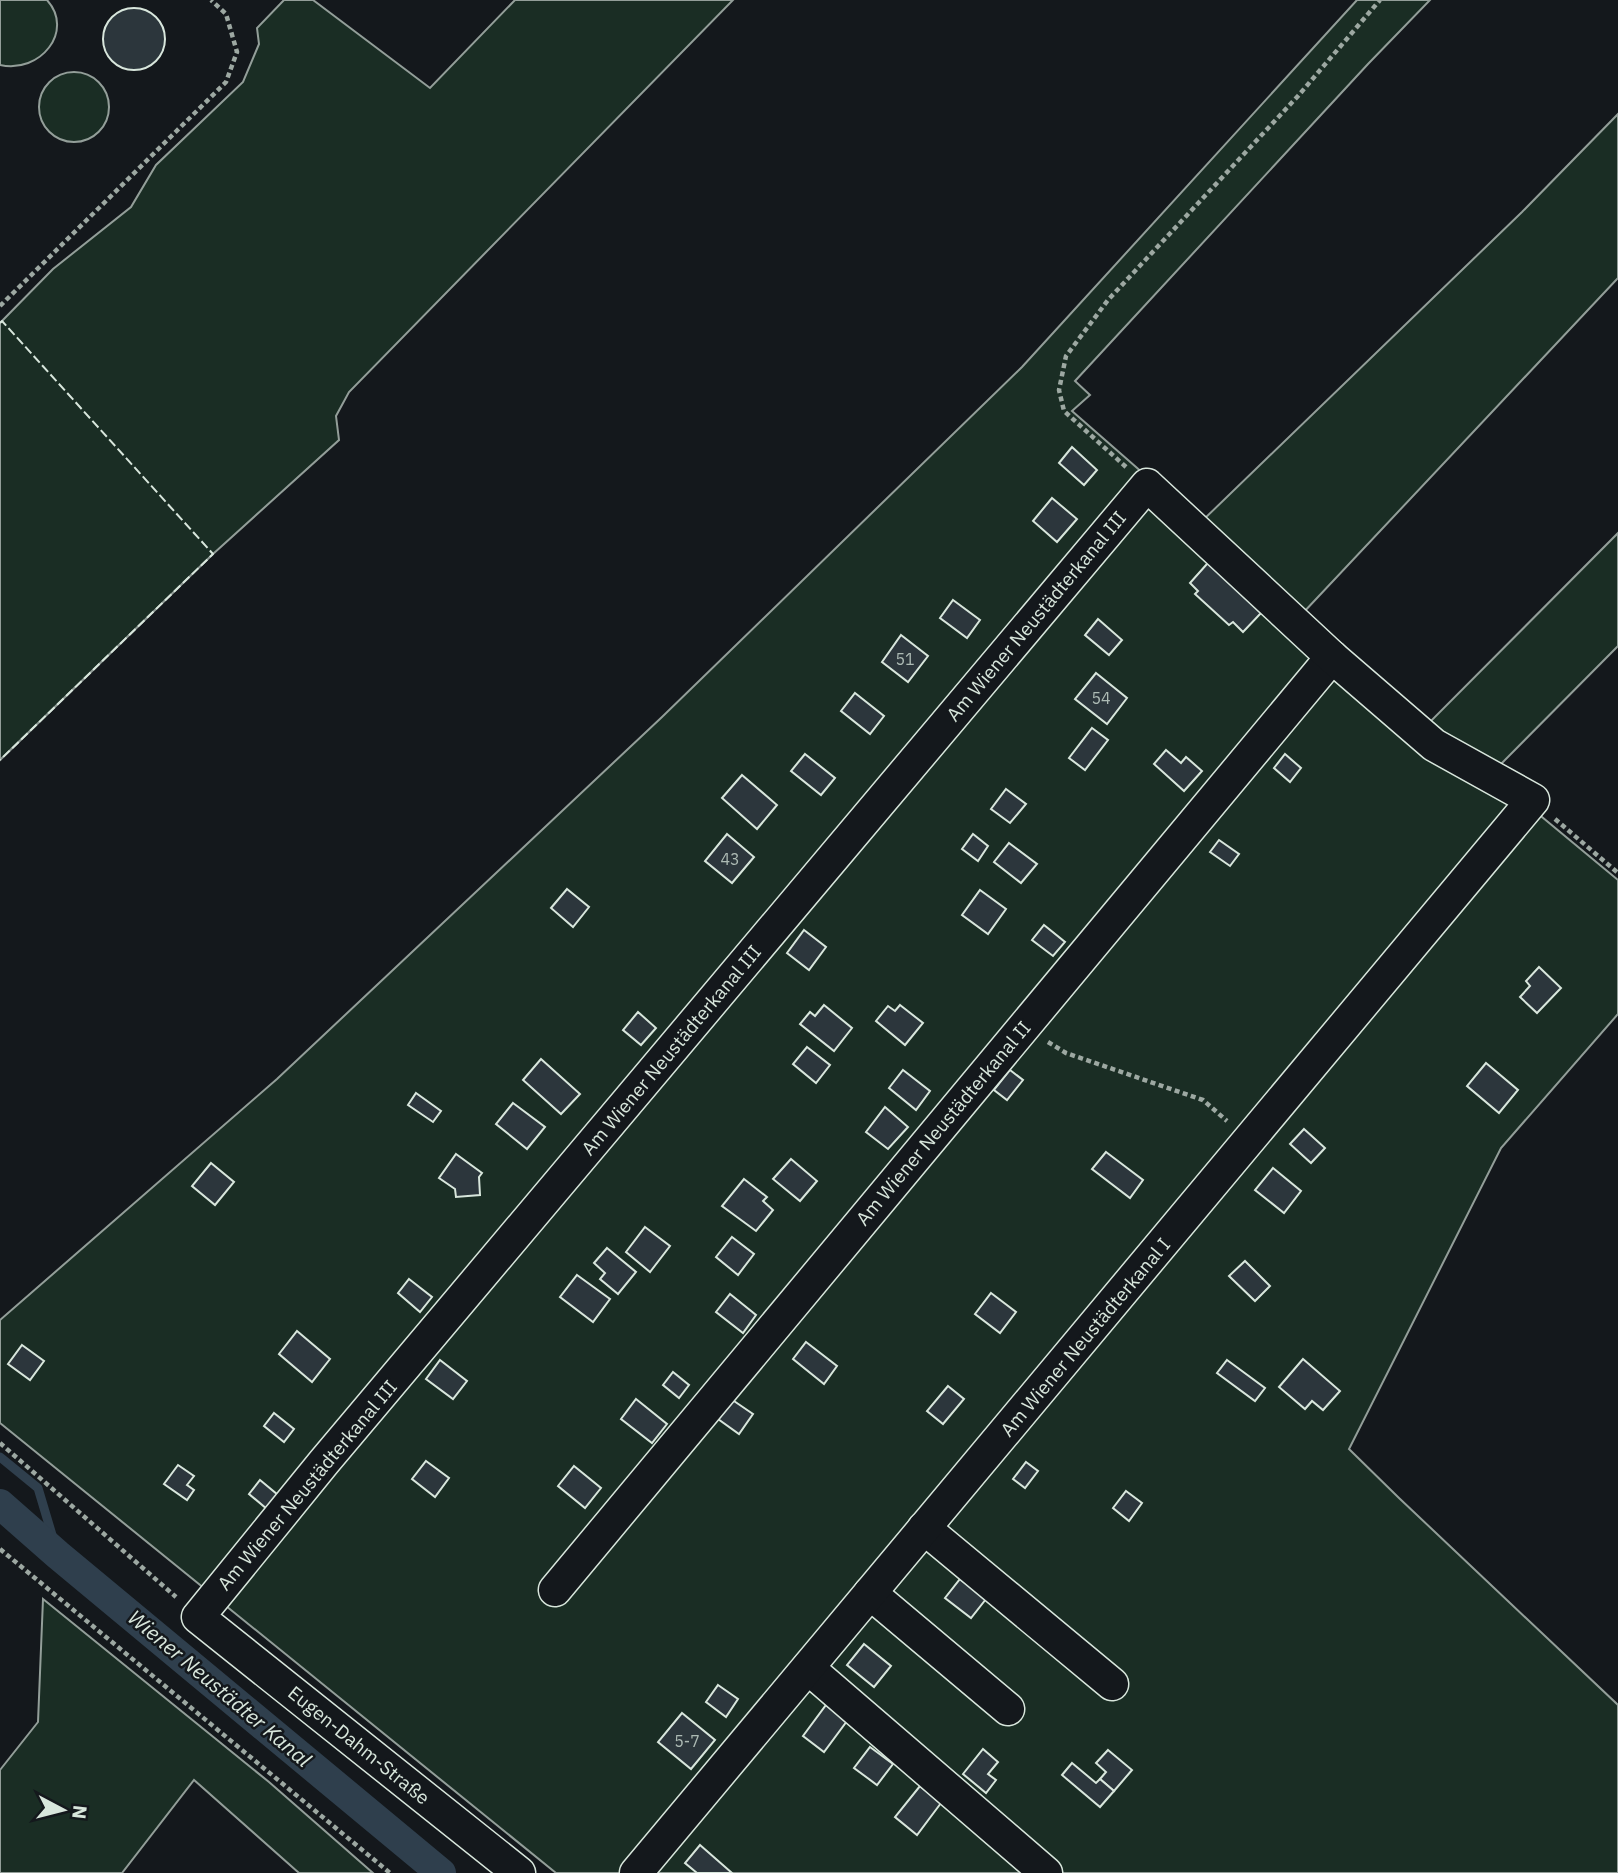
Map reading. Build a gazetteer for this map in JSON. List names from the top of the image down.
{
  "streets": {
    "street": [
      "Am Wiener Neustädterkanal III",
      "Am Wiener Neustädterkanal II",
      "Am Wiener Neustädterkanal I",
      "Eugen-Dahm-Straße"
    ]
  },
  "crossings": [
    ["Am Wiener Neustädterkanal III", "Eugen-Dahm-Straße"]
  ],
  "water": ["Wiener Neustädter Kanal"],
  "house_numbers": [
    "51",
    "54",
    "43",
    "5-7"
  ],
  "north": "right"
}
